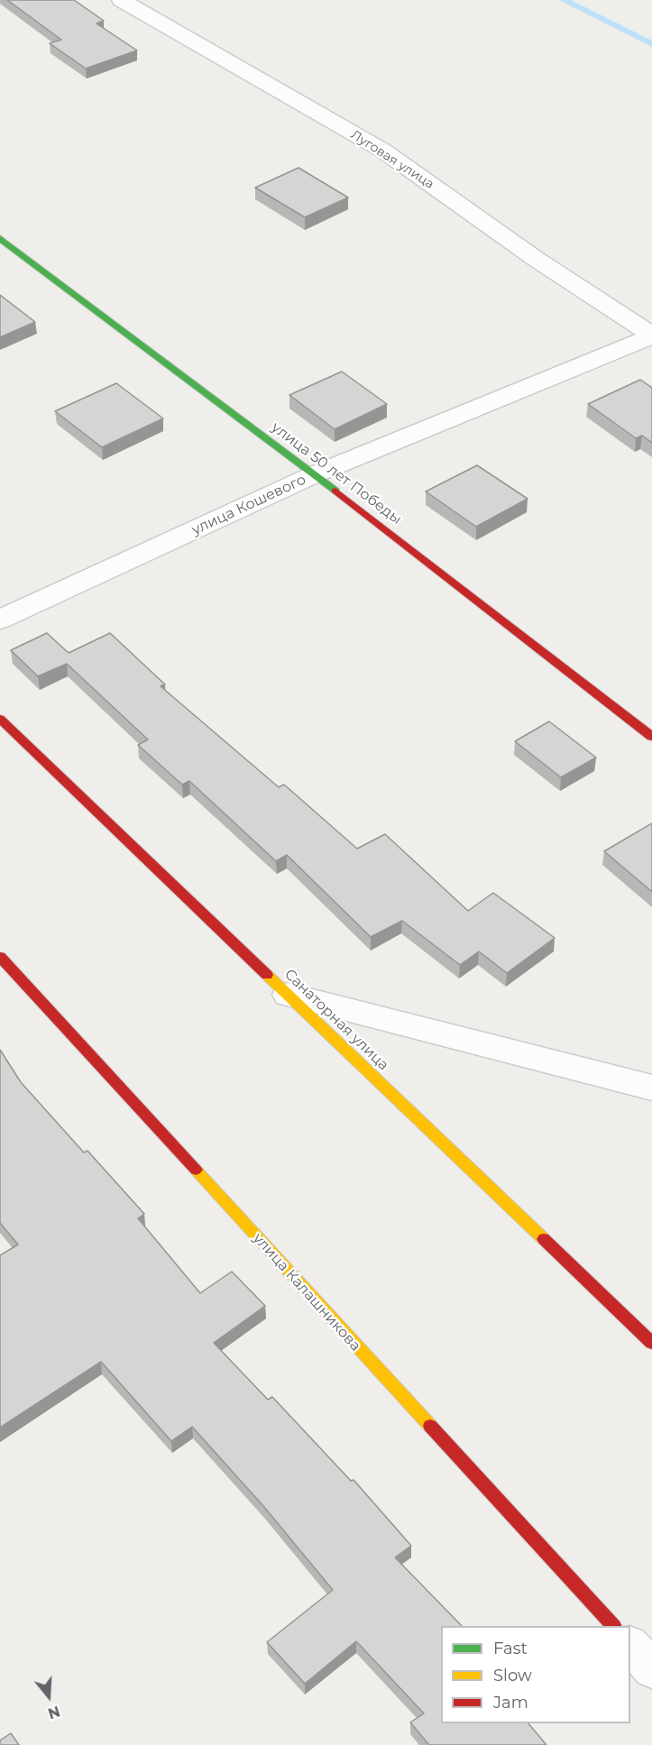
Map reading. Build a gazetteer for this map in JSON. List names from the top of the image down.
{
  "streets": {
    "street": [
      "Луговая улица",
      "улица 50 лет Победы",
      "улица Кошевого",
      "Санаторная улица",
      "улица Калашникова"
    ]
  },
  "crossings": [
    ["Луговая улица", "улица Кошевого"],
    ["улица 50 лет Победы", "улица Кошевого"]
  ],
  "legend": ["Fast", "Slow", "Jam"],
  "north": "bottom"
}
